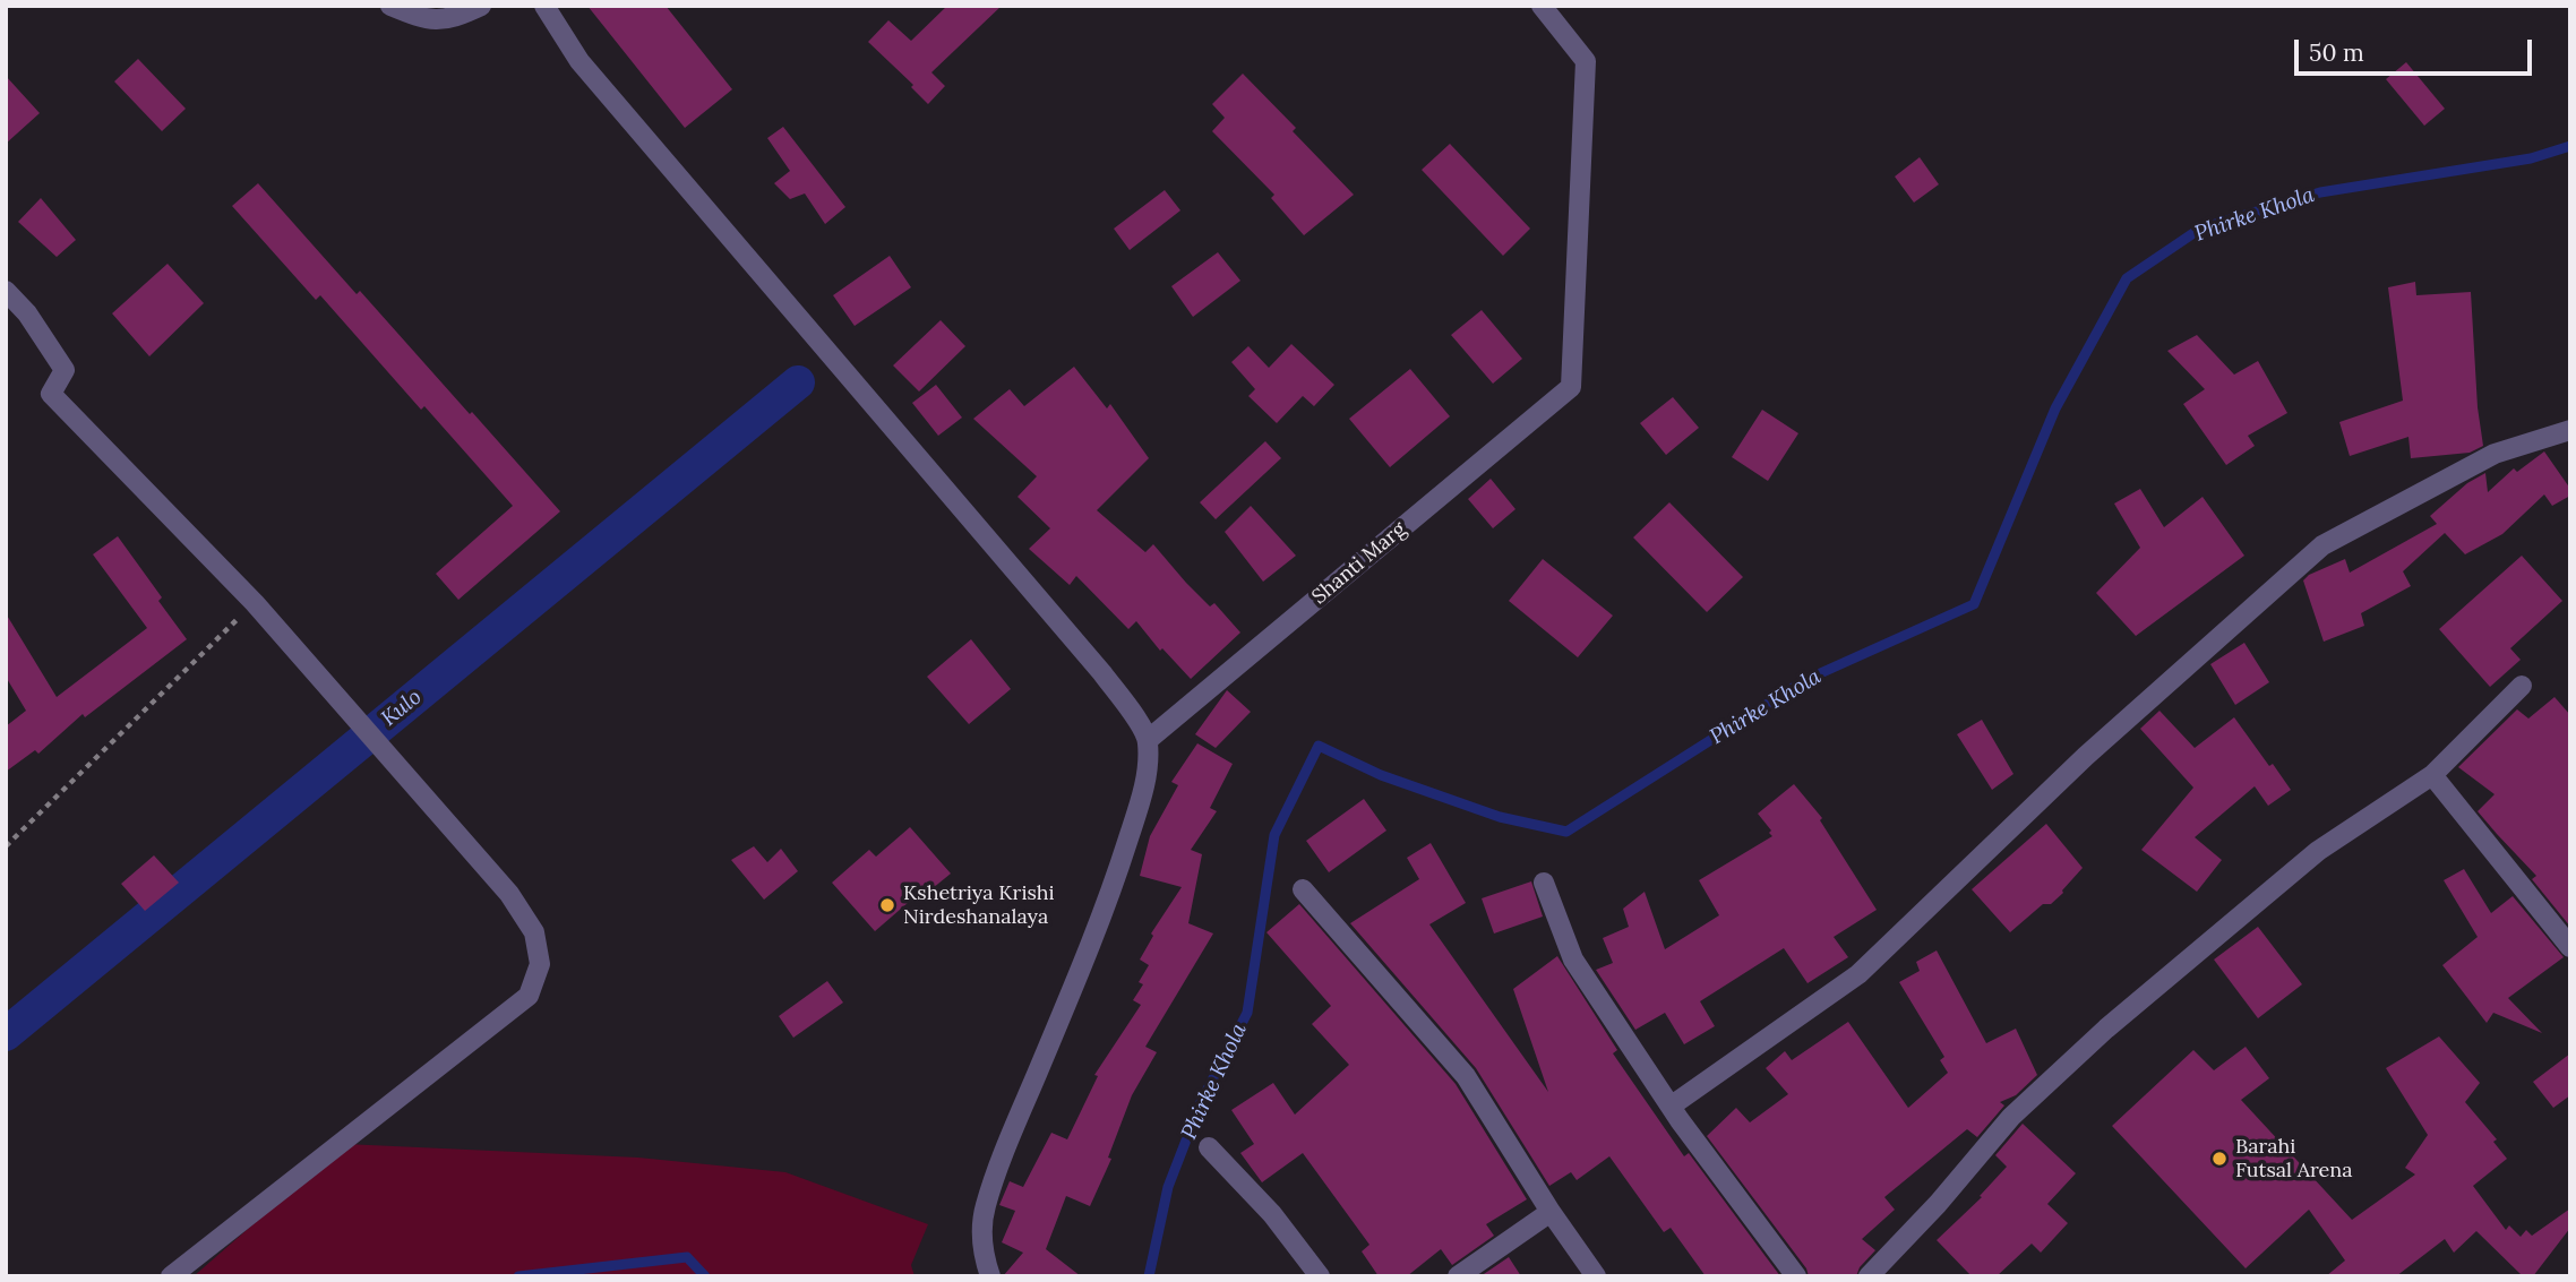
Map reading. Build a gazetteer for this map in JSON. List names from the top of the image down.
{
  "streets": {
    "street": ["Shanti Marg"]
  },
  "water": ["Phirke Khola", "Kulo"],
  "places": ["Kshetriya Krishi Nirdeshanalaya", "Barahi Futsal Arena"],
  "scale_bar": "50 m"
}
